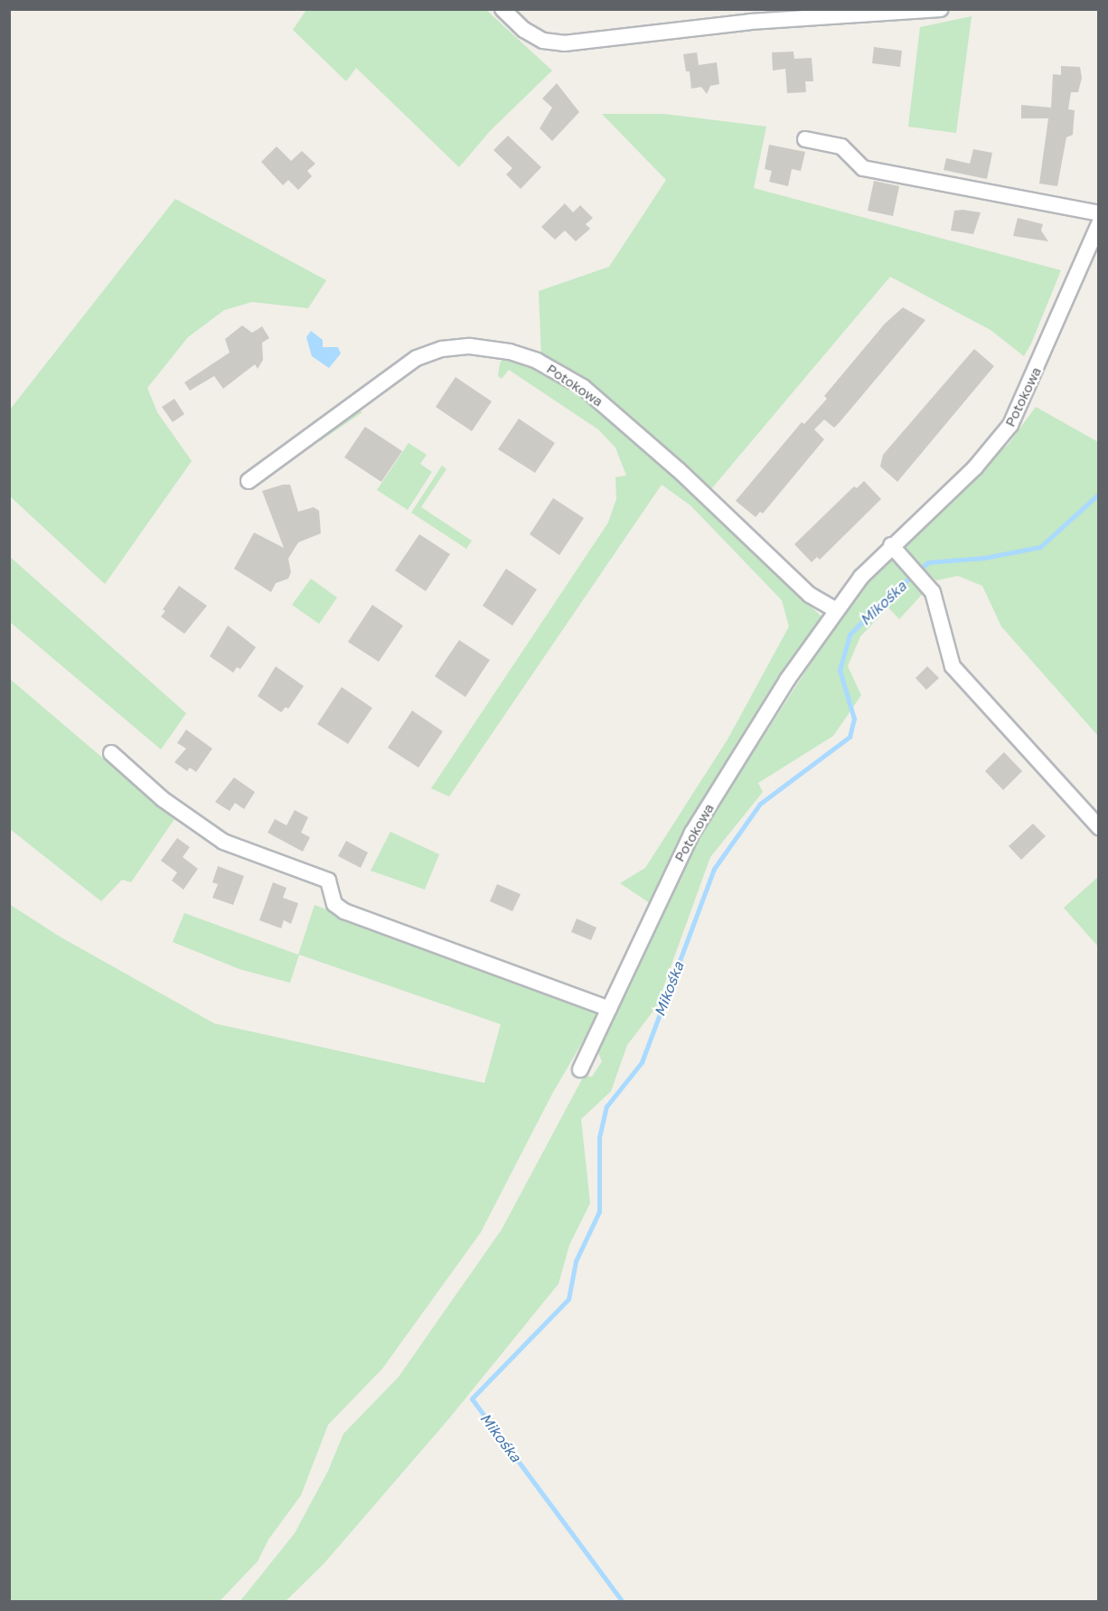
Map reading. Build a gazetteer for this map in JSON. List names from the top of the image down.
{
  "streets": {
    "street": ["Potokowa"]
  },
  "water": ["Mikośka"]
}
